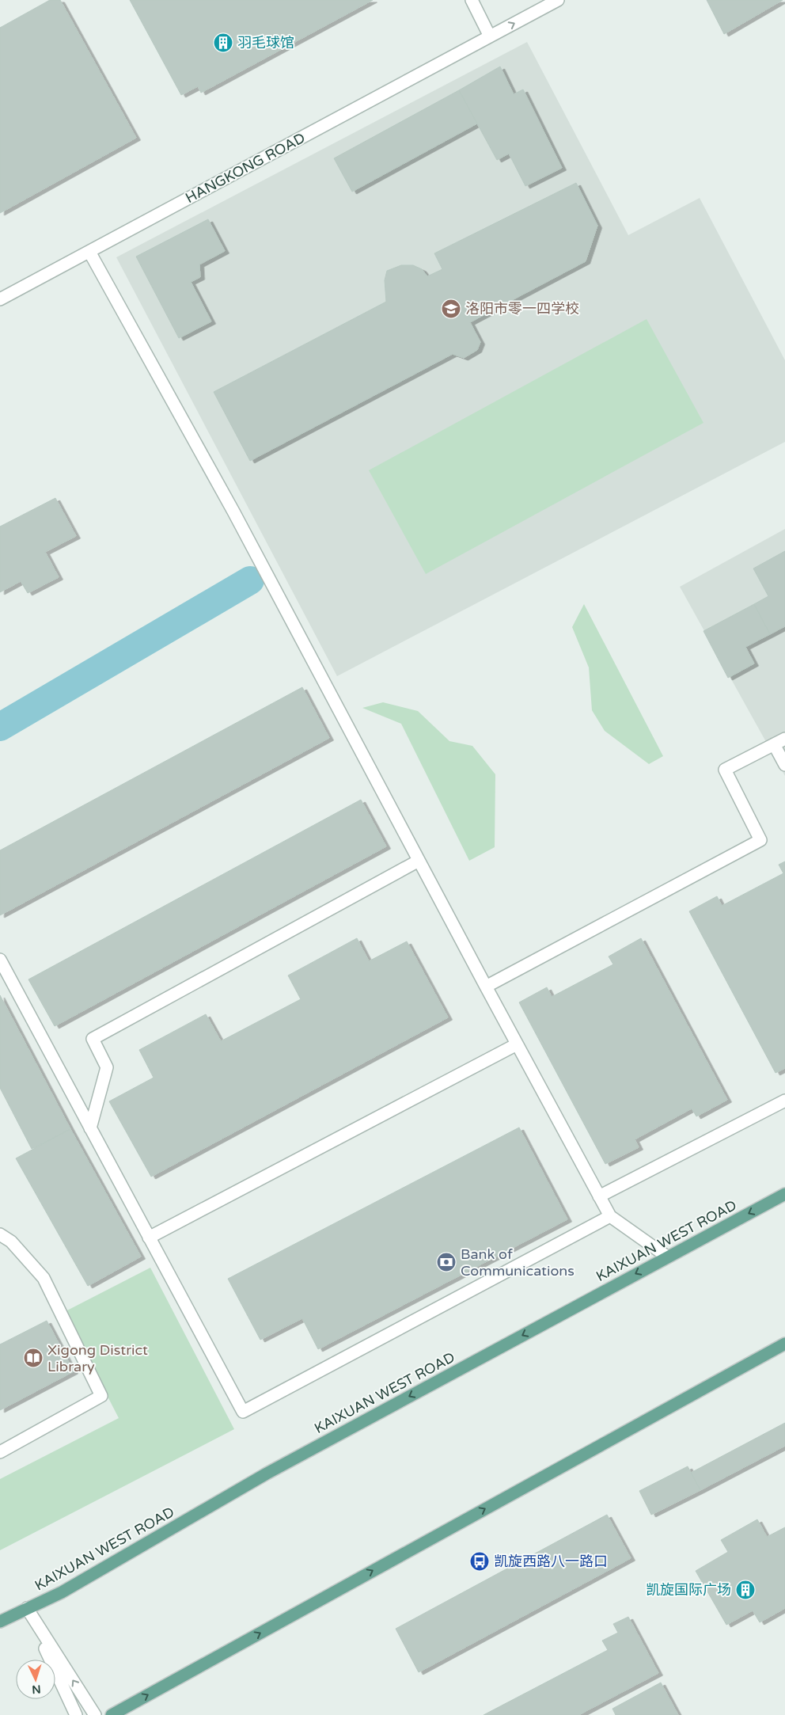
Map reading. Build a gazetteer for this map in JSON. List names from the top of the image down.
{
  "streets": {
    "main road": ["KAIXUAN WEST ROAD"],
    "street": ["HANGKONG ROAD"]
  },
  "one_way": ["KAIXUAN WEST ROAD"],
  "places": {
    "building": ["羽毛球馆", "凯旋国际广场"],
    "school or university": ["洛阳市零一四学校"],
    "bank": ["Bank of Communications"],
    "library": ["Xigong District Library"],
    "bus stop": ["凯旋西路八一路口"]
  },
  "north": "bottom"
}
